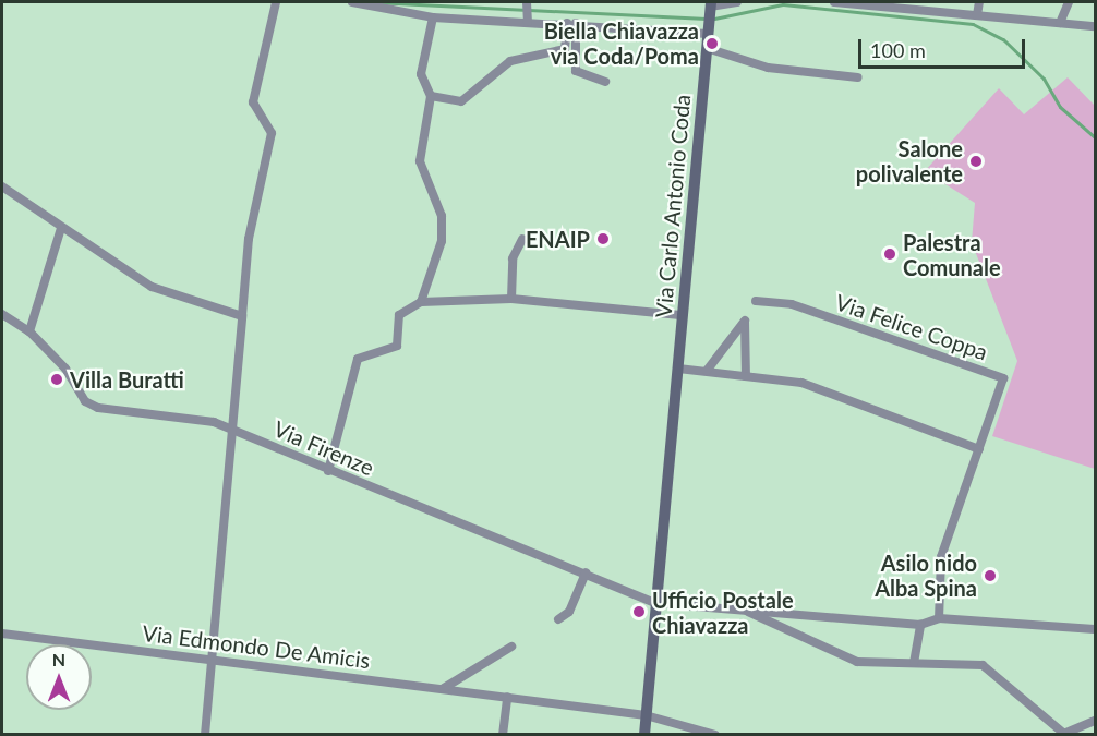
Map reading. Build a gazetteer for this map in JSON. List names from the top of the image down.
{
  "streets": {
    "street": [
      "Via Carlo Antonio Coda",
      "Via Felice Coppa",
      "Via Firenze",
      "Via Edmondo De Amicis"
    ]
  },
  "crossings": [
    ["Via Carlo Antonio Coda", "Via Firenze"],
    ["Via Carlo Antonio Coda", "Via Edmondo De Amicis"]
  ],
  "places": [
    "Biella Chiavazza via Coda/Poma",
    "Salone polivalente",
    "ENAIP",
    "Palestra Comunale",
    "Villa Buratti",
    "Asilo nido Alba Spina",
    "Ufficio Postale Chiavazza"
  ],
  "scale_bar": "100 m",
  "north": "top"
}
